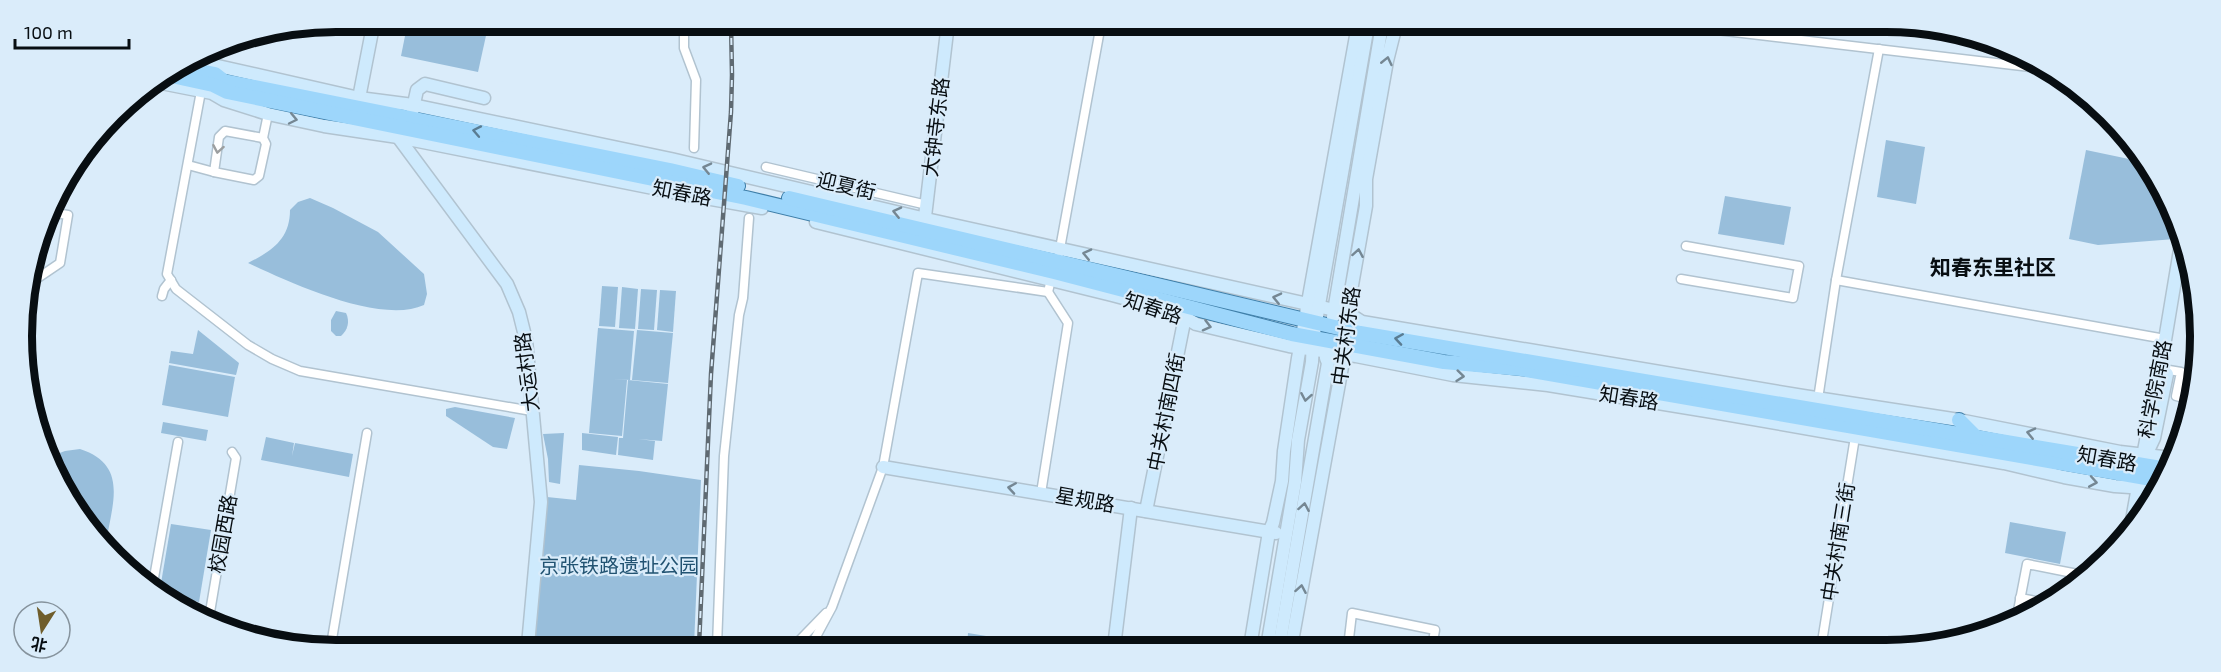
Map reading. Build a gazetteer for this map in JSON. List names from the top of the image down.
{
  "streets": {
    "main road": ["知春路"],
    "street": [
      "大钟寺东路",
      "迎夏街",
      "中关村东路",
      "大运村路",
      "科学院南路",
      "中关村南四街",
      "星规路",
      "校园西路",
      "中关村南三街"
    ]
  },
  "crossings": [
    ["大钟寺东路", "迎夏街"],
    ["大钟寺东路", "知春路"],
    ["知春路", "中关村东路"],
    ["知春路", "大运村路"],
    ["知春路", "科学院南路"],
    ["知春路", "中关村南四街"],
    ["知春路", "中关村南三街"],
    ["中关村东路", "星规路"],
    ["中关村南四街", "星规路"]
  ],
  "one_way": ["星规路"],
  "districts": ["知春东里社区"],
  "parks": ["京张铁路遗址公园"],
  "scale_bar": "100 m",
  "north": "bottom"
}
